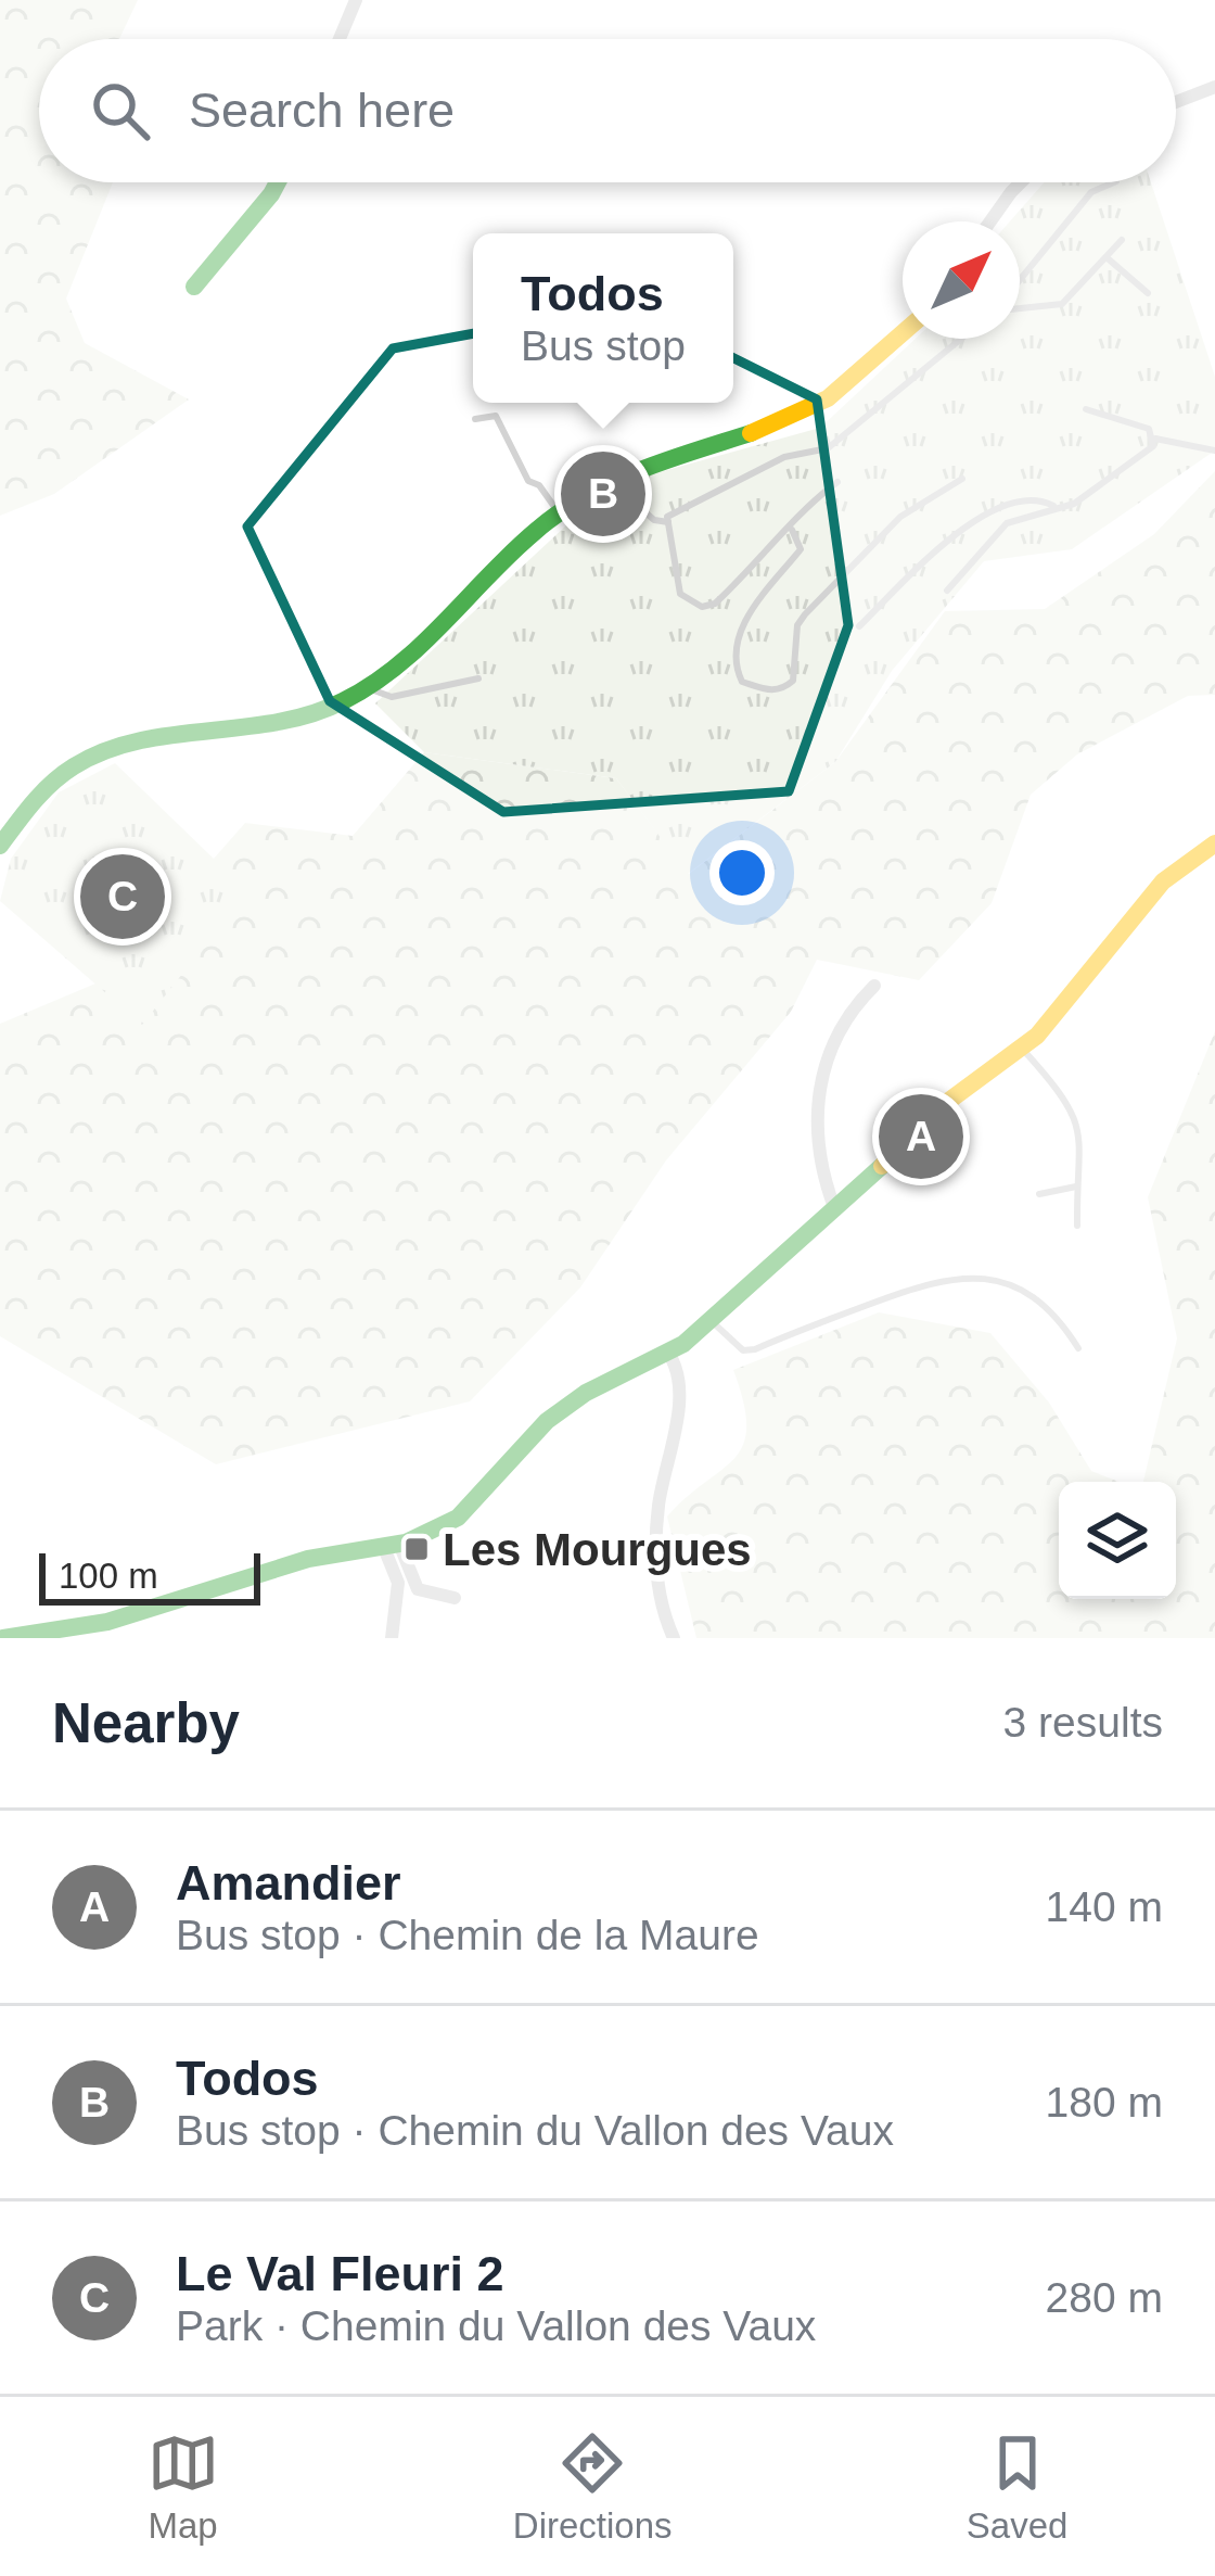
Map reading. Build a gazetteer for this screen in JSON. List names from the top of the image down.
{
  "places": {
    "transit": ["Les Mourgues"]
  },
  "scale_bar": "100 m",
  "north": "top right",
  "page": {
    "search": "Search here",
    "popup": ["Todos", "Bus stop"],
    "pins": ["B", "C", "A"],
    "scale": "100 m",
    "heading": ["Nearby", "3 results"],
    "list": [
      {
        "mark": "A",
        "name": "Amandier",
        "note": "Bus stop · Chemin de la Maure",
        "value": "140 m"
      },
      {
        "mark": "B",
        "name": "Todos",
        "note": "Bus stop · Chemin du Vallon des Vaux",
        "value": "180 m"
      },
      {
        "mark": "C",
        "name": "Le Val Fleuri 2",
        "note": "Park · Chemin du Vallon des Vaux",
        "value": "280 m"
      }
    ],
    "nav": ["Map", "Directions", "Saved"]
  }
}
